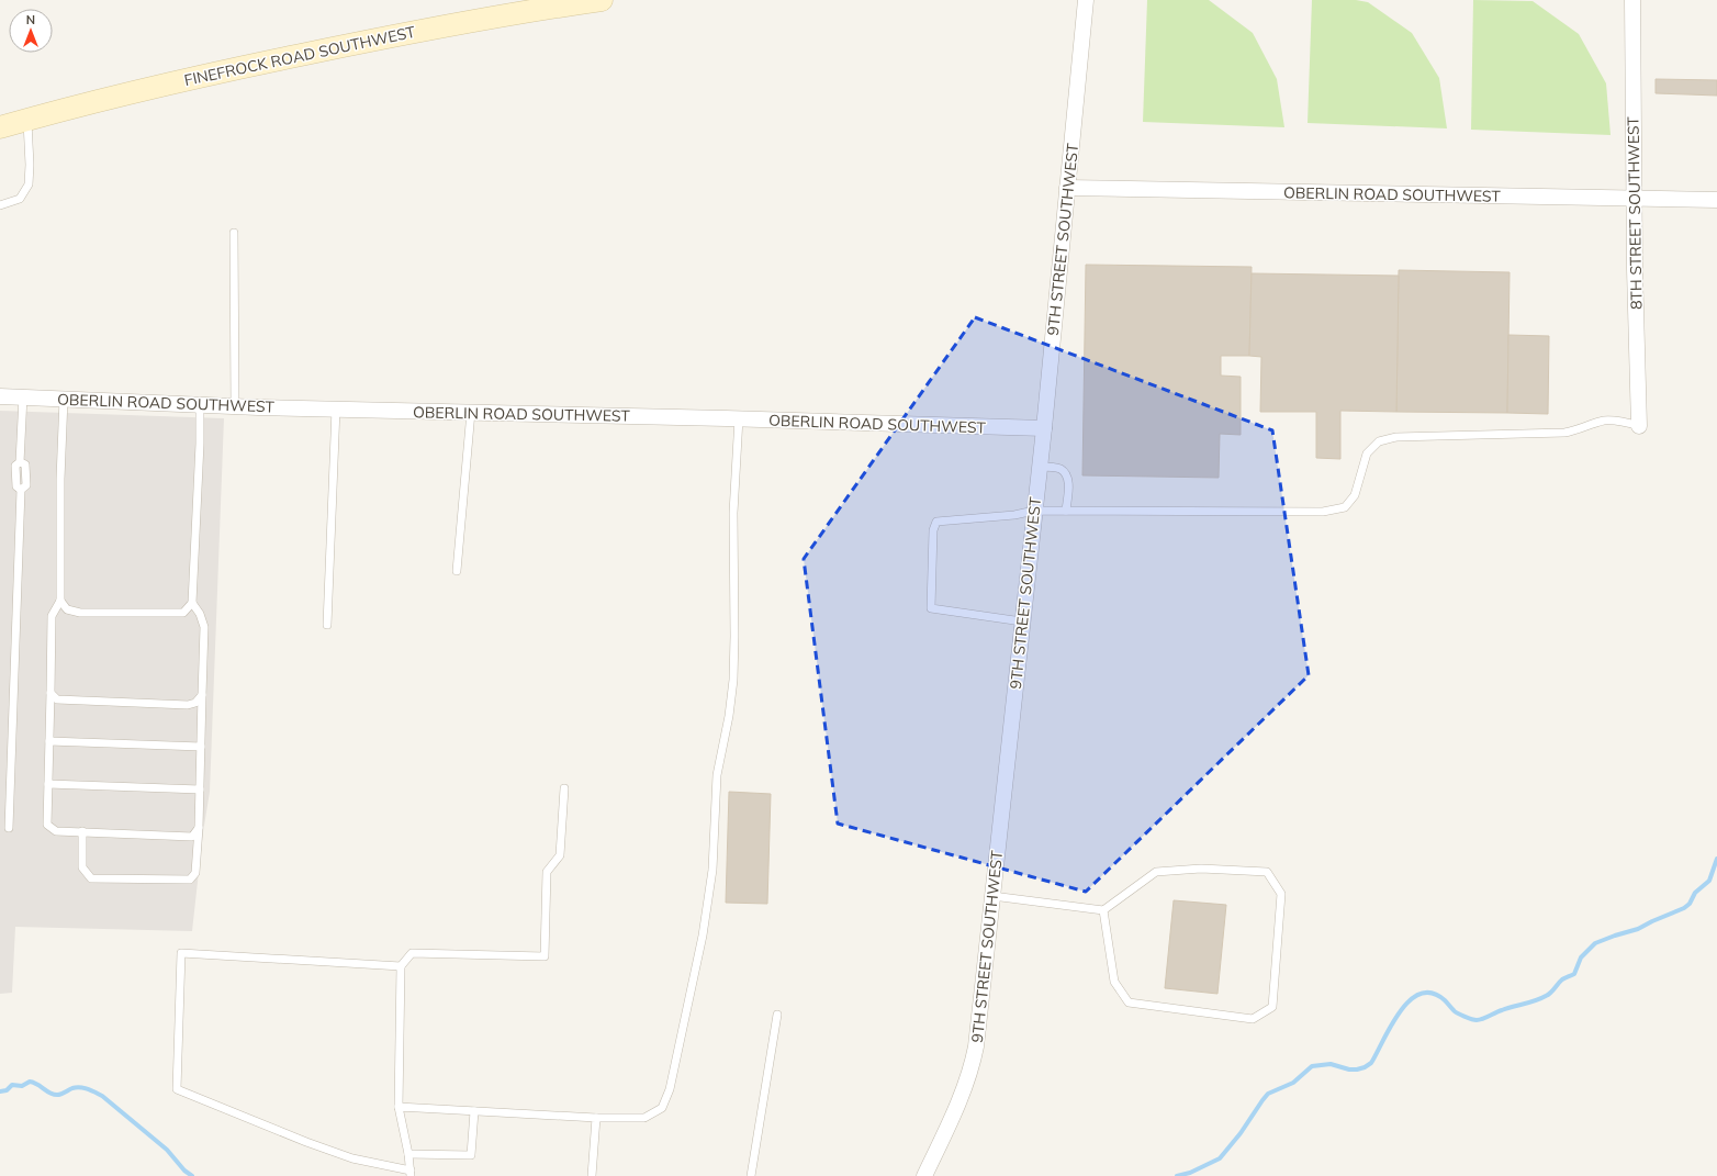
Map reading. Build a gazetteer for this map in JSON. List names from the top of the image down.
{
  "streets": {
    "main road": ["FINEFROCK ROAD SOUTHWEST"],
    "street": ["OBERLIN ROAD SOUTHWEST", "8TH STREET SOUTHWEST", "9TH STREET SOUTHWEST"]
  },
  "crossings": [
    ["OBERLIN ROAD SOUTHWEST", "8TH STREET SOUTHWEST"],
    ["OBERLIN ROAD SOUTHWEST", "9TH STREET SOUTHWEST"]
  ],
  "north": "top"
}
